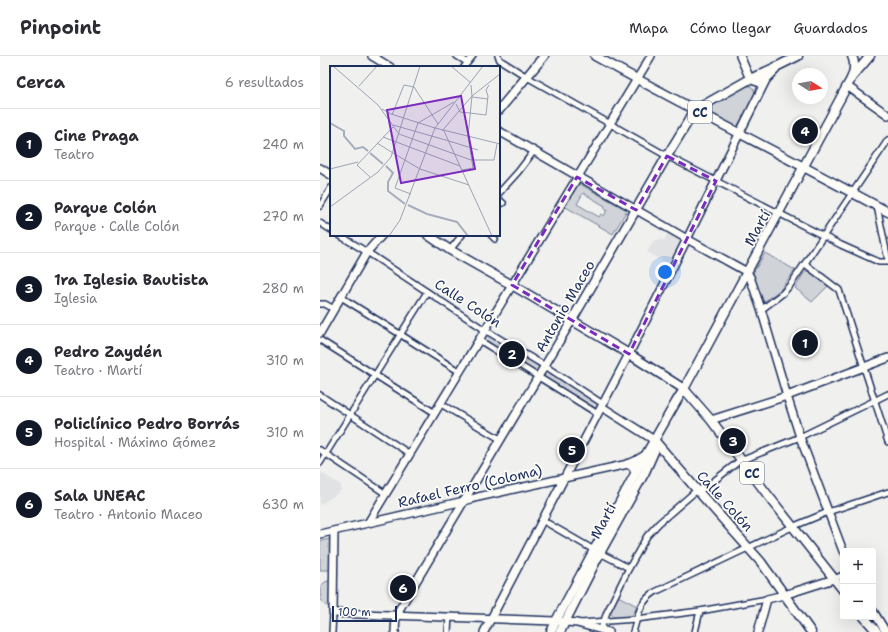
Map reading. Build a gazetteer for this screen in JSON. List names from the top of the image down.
{
  "streets": {
    "main road": [
      "CC",
      "Martí",
      "Calle Colón",
      "Antonio Maceo"
    ],
    "street": ["Rafael Ferro (Coloma)"]
  },
  "crossings": [
    ["CC", "Martí"],
    ["CC", "Antonio Maceo"],
    ["Martí", "Calle Colón"],
    ["Martí", "Rafael Ferro (Coloma)"],
    ["Calle Colón", "Antonio Maceo"],
    ["Antonio Maceo", "Rafael Ferro (Coloma)"]
  ],
  "scale_bar": "100 m",
  "north": "right",
  "page": {
    "header": "Pinpoint",
    "nav": ["Mapa", "Cómo llegar", "Guardados"],
    "heading": ["Cerca", "6 resultados"],
    "list": [
      {
        "mark": "1",
        "name": "Cine Praga",
        "note": "Teatro",
        "value": "240 m"
      },
      {
        "mark": "2",
        "name": "Parque Colón",
        "note": "Parque · Calle Colón",
        "value": "270 m"
      },
      {
        "mark": "3",
        "name": "1ra Iglesia Bautista",
        "note": "Iglesia",
        "value": "280 m"
      },
      {
        "mark": "4",
        "name": "Pedro Zaydén",
        "note": "Teatro · Martí",
        "value": "310 m"
      },
      {
        "mark": "5",
        "name": "Policlínico Pedro Borrás",
        "note": "Hospital · Máximo Gómez",
        "value": "310 m"
      },
      {
        "mark": "6",
        "name": "Sala UNEAC",
        "note": "Teatro · Antonio Maceo",
        "value": "630 m"
      }
    ],
    "pins": [
      "4",
      "1",
      "2",
      "3",
      "5",
      "6"
    ],
    "map_buttons": ["+", "−"],
    "scale": "100 m"
  }
}
